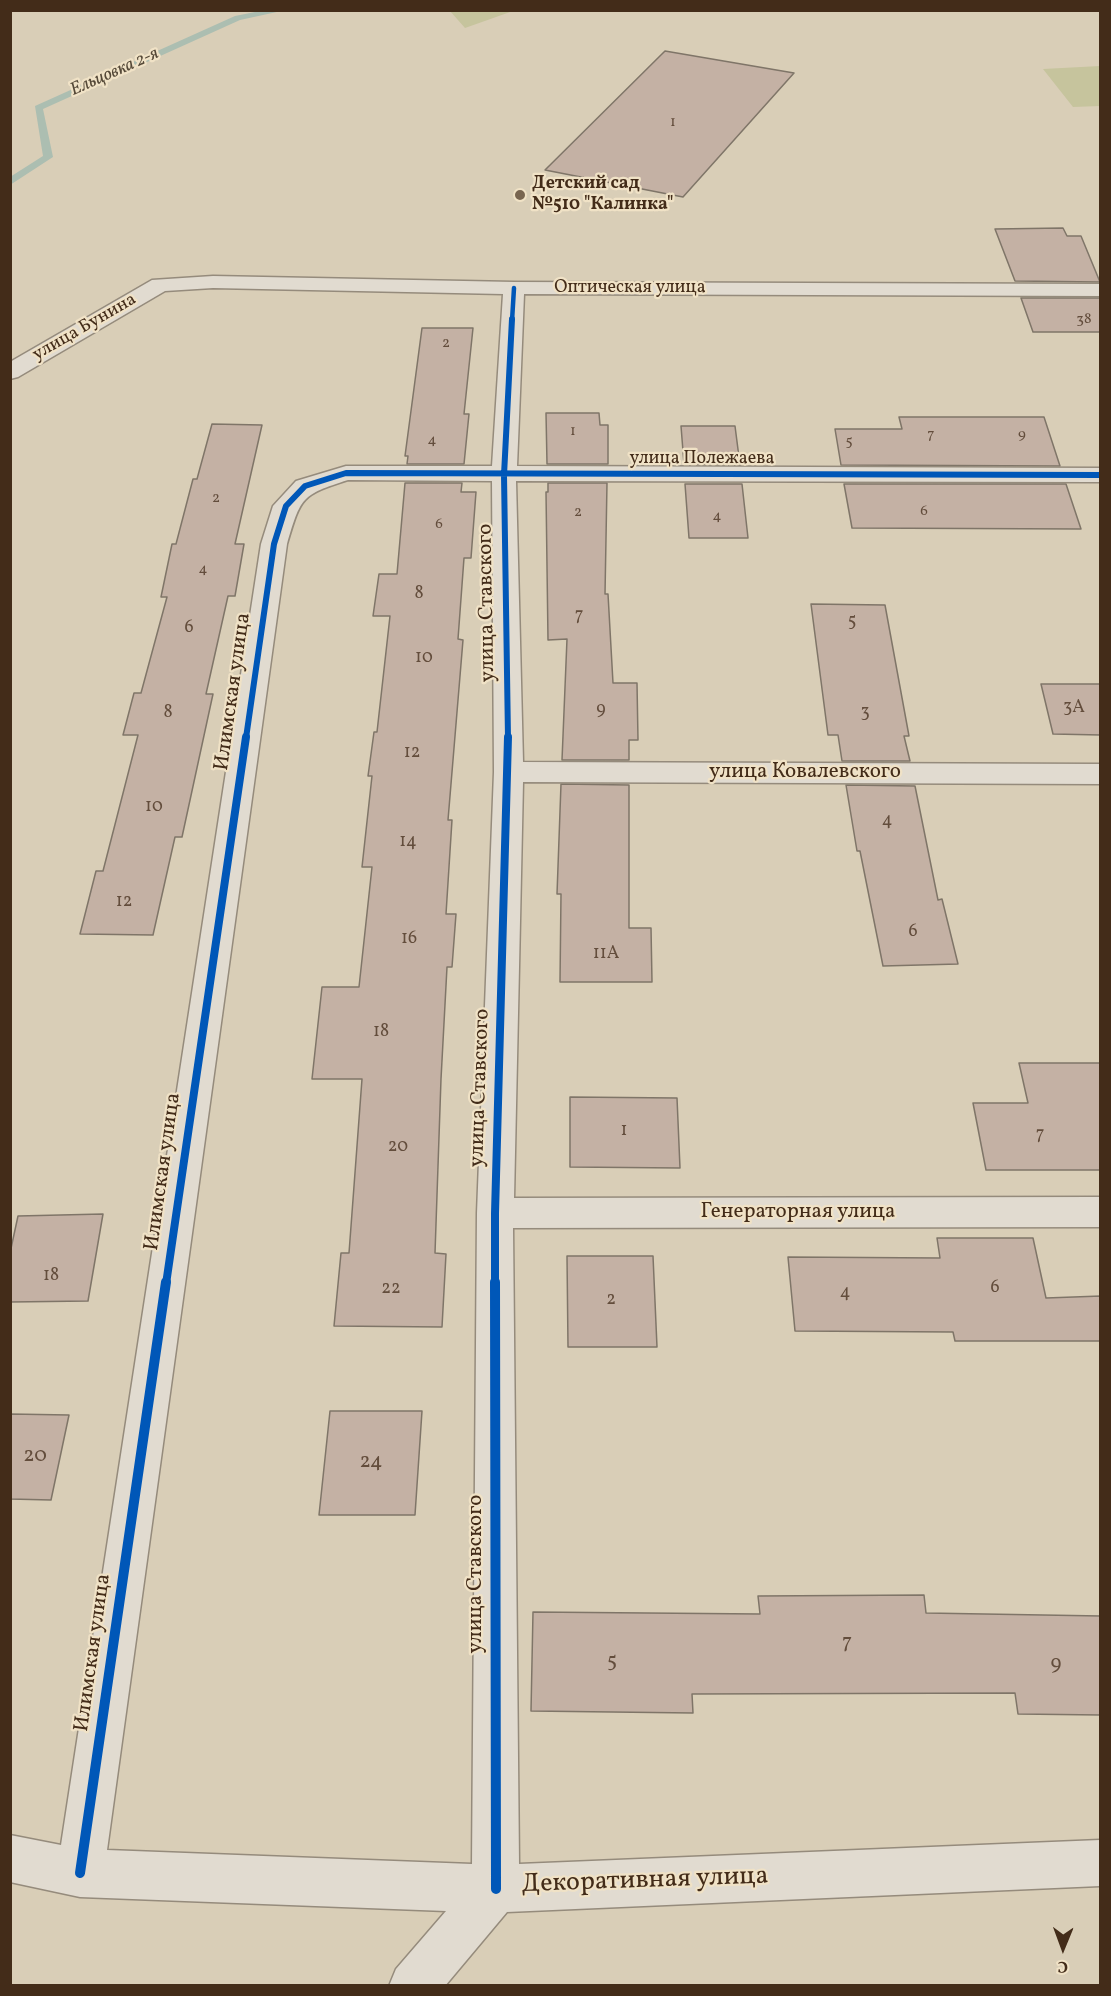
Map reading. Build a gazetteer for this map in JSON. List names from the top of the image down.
{
  "streets": {
    "street": [
      "Оптическая улица",
      "улица Бунина",
      "улица Полежаева",
      "улица Ставского",
      "Илимская улица",
      "улица Ковалевского",
      "Генераторная улица",
      "Декоративная улица"
    ]
  },
  "crossings": [
    ["Оптическая улица", "улица Бунина"],
    ["Оптическая улица", "улица Ставского"],
    ["улица Полежаева", "улица Ставского"],
    ["улица Полежаева", "Илимская улица"],
    ["улица Ставского", "улица Ковалевского"],
    ["улица Ставского", "Генераторная улица"],
    ["улица Ставского", "Декоративная улица"],
    ["Илимская улица", "Декоративная улица"]
  ],
  "water": ["Ельцовка 2-я"],
  "places": ["Детский сад №510 \"Калинка\""],
  "house_numbers": [
    "1",
    "38",
    "2",
    "1",
    "7",
    "9",
    "4",
    "5",
    "2",
    "6",
    "2",
    "4",
    "6",
    "4",
    "8",
    "7",
    "5",
    "6",
    "10",
    "3А",
    "9",
    "8",
    "3",
    "12",
    "10",
    "4",
    "14",
    "12",
    "6",
    "16",
    "11А",
    "18",
    "1",
    "7",
    "20",
    "18",
    "6",
    "22",
    "4",
    "2",
    "20",
    "24",
    "7",
    "5",
    "9"
  ],
  "north": "bottom"
}
